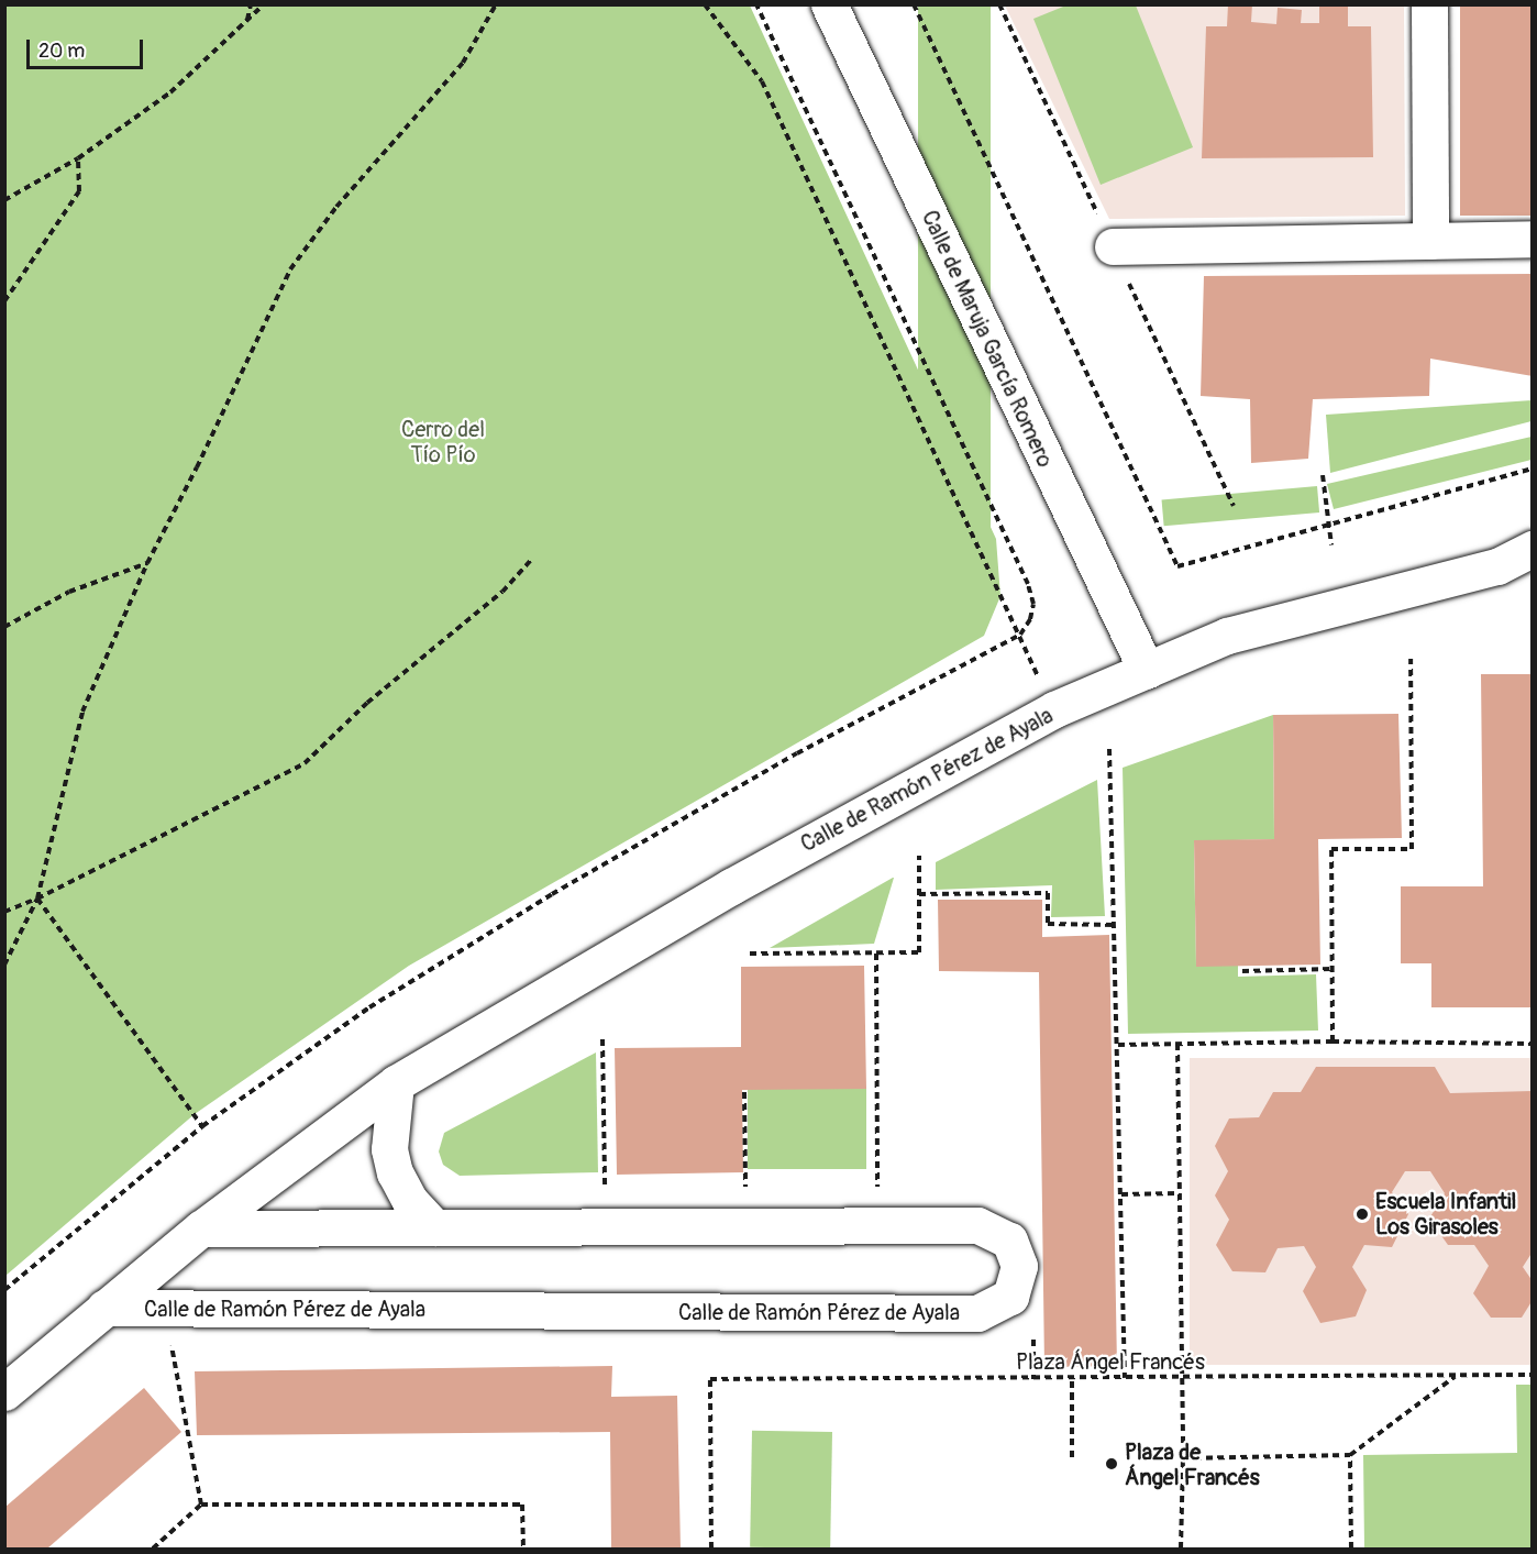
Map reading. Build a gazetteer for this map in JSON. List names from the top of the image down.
{
  "streets": {
    "street": ["Calle de Maruja García Romero", "Calle de Ramón Pérez de Ayala"],
    "path": ["Plaza Ángel Francés"]
  },
  "crossings": [
    ["Calle de Maruja García Romero", "Calle de Ramón Pérez de Ayala"]
  ],
  "parks": ["Cerro del Tío Pío"],
  "places": ["Escuela Infantil Los Girasoles", "Plaza de Ángel Francés"],
  "scale_bar": "20 m"
}
